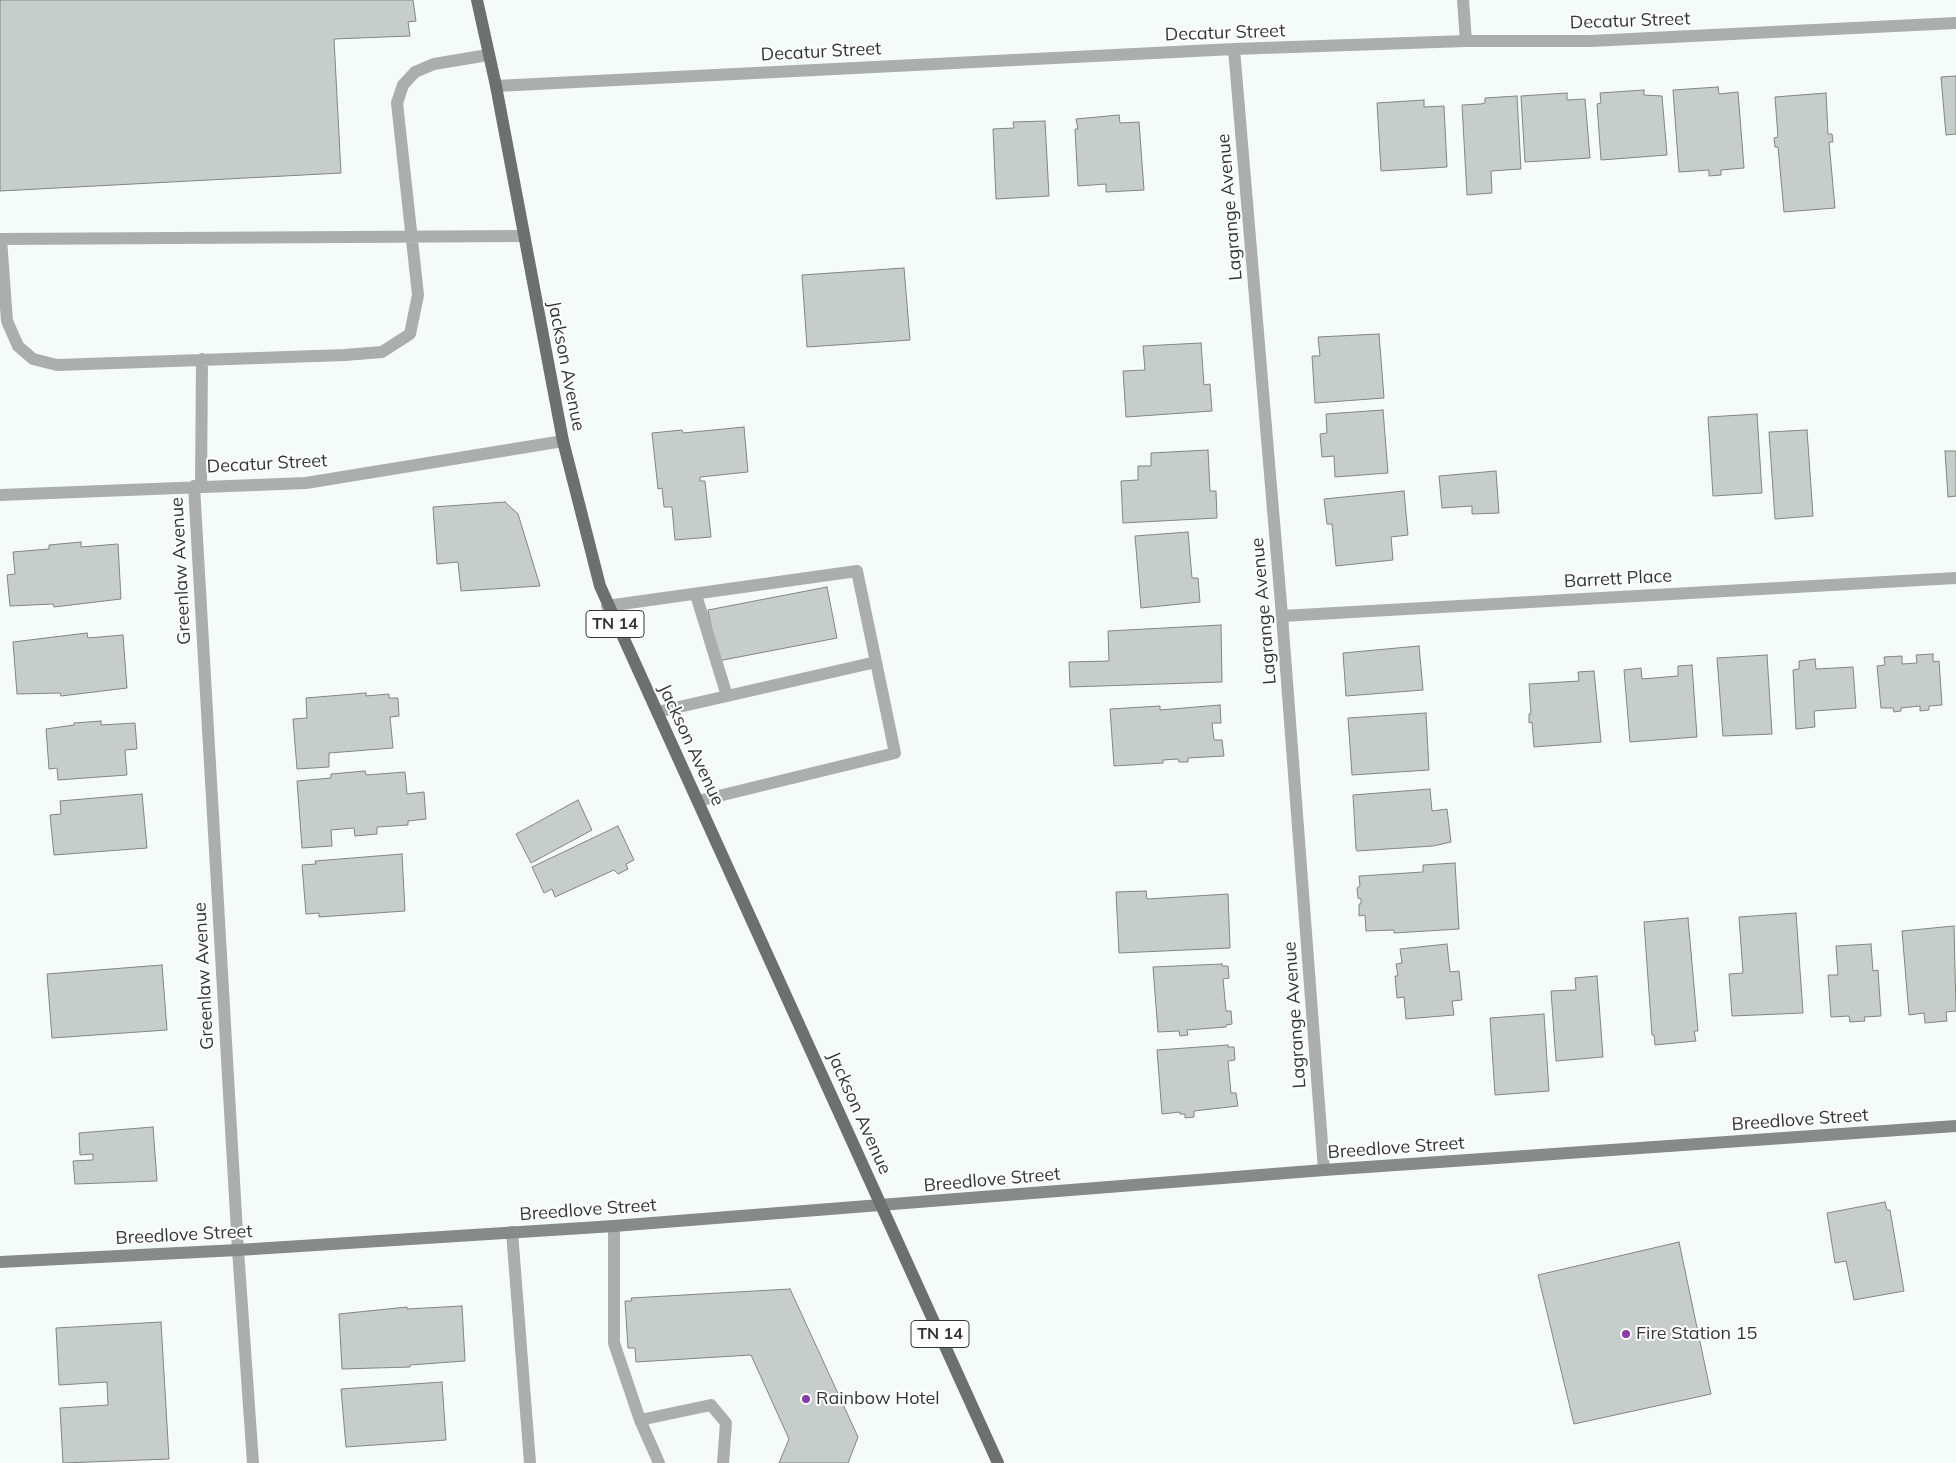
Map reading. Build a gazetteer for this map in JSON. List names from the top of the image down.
{
  "streets": {
    "main road": ["Jackson Avenue", "TN 14"],
    "street": [
      "Decatur Street",
      "Lagrange Avenue",
      "Greenlaw Avenue",
      "Barrett Place",
      "Breedlove Street"
    ]
  },
  "crossings": [
    ["Decatur Street", "Lagrange Avenue"],
    ["Decatur Street", "Jackson Avenue"],
    ["Decatur Street", "Greenlaw Avenue"],
    ["Lagrange Avenue", "Barrett Place"],
    ["Lagrange Avenue", "Breedlove Street"],
    ["Jackson Avenue", "Breedlove Street"],
    ["Greenlaw Avenue", "Breedlove Street"]
  ],
  "places": ["Fire Station 15", "Rainbow Hotel"]
}
